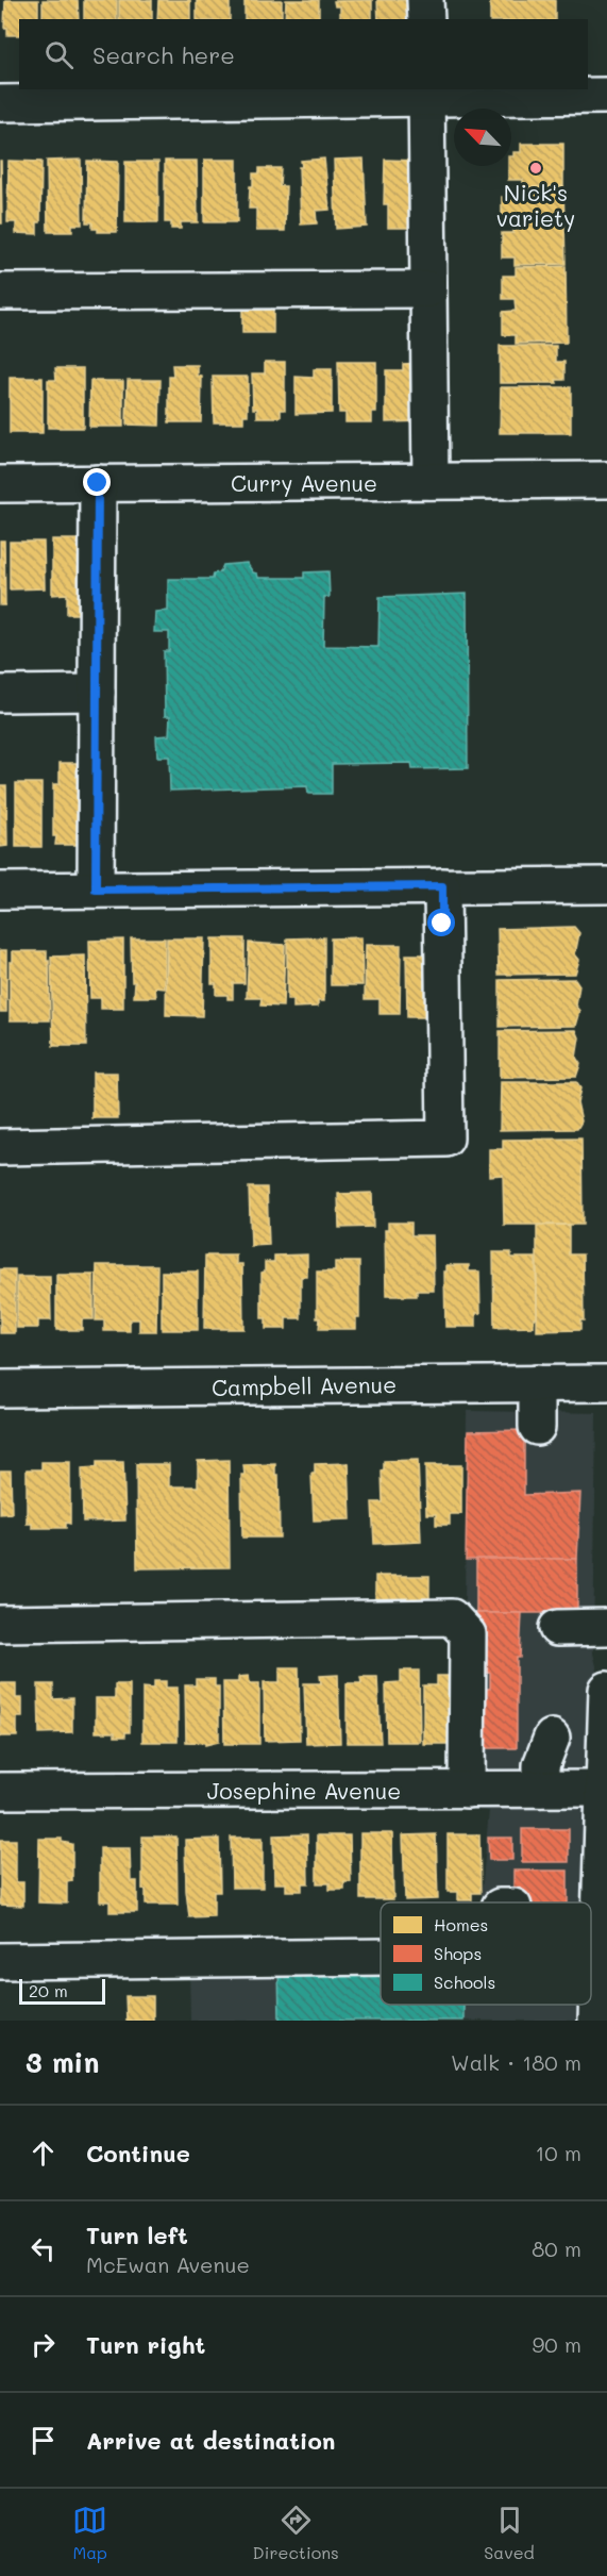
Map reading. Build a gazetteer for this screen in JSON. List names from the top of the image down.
{
  "streets": {
    "street": ["Curry Avenue", "Campbell Avenue", "Josephine Avenue"]
  },
  "places": ["Nick's variety"],
  "legend": ["Homes", "Shops", "Schools"],
  "scale_bar": "20 m",
  "north": "top left",
  "page": {
    "search": "Search here",
    "scale": "20 m",
    "heading": ["3 min", "Walk · 180 m"],
    "list": [
      ["Continue", "10 m"],
      ["Turn left", "McEwan Avenue", "80 m"],
      ["Turn right", "90 m"],
      "Arrive at destination"
    ],
    "nav": ["Map", "Directions", "Saved"]
  }
}
